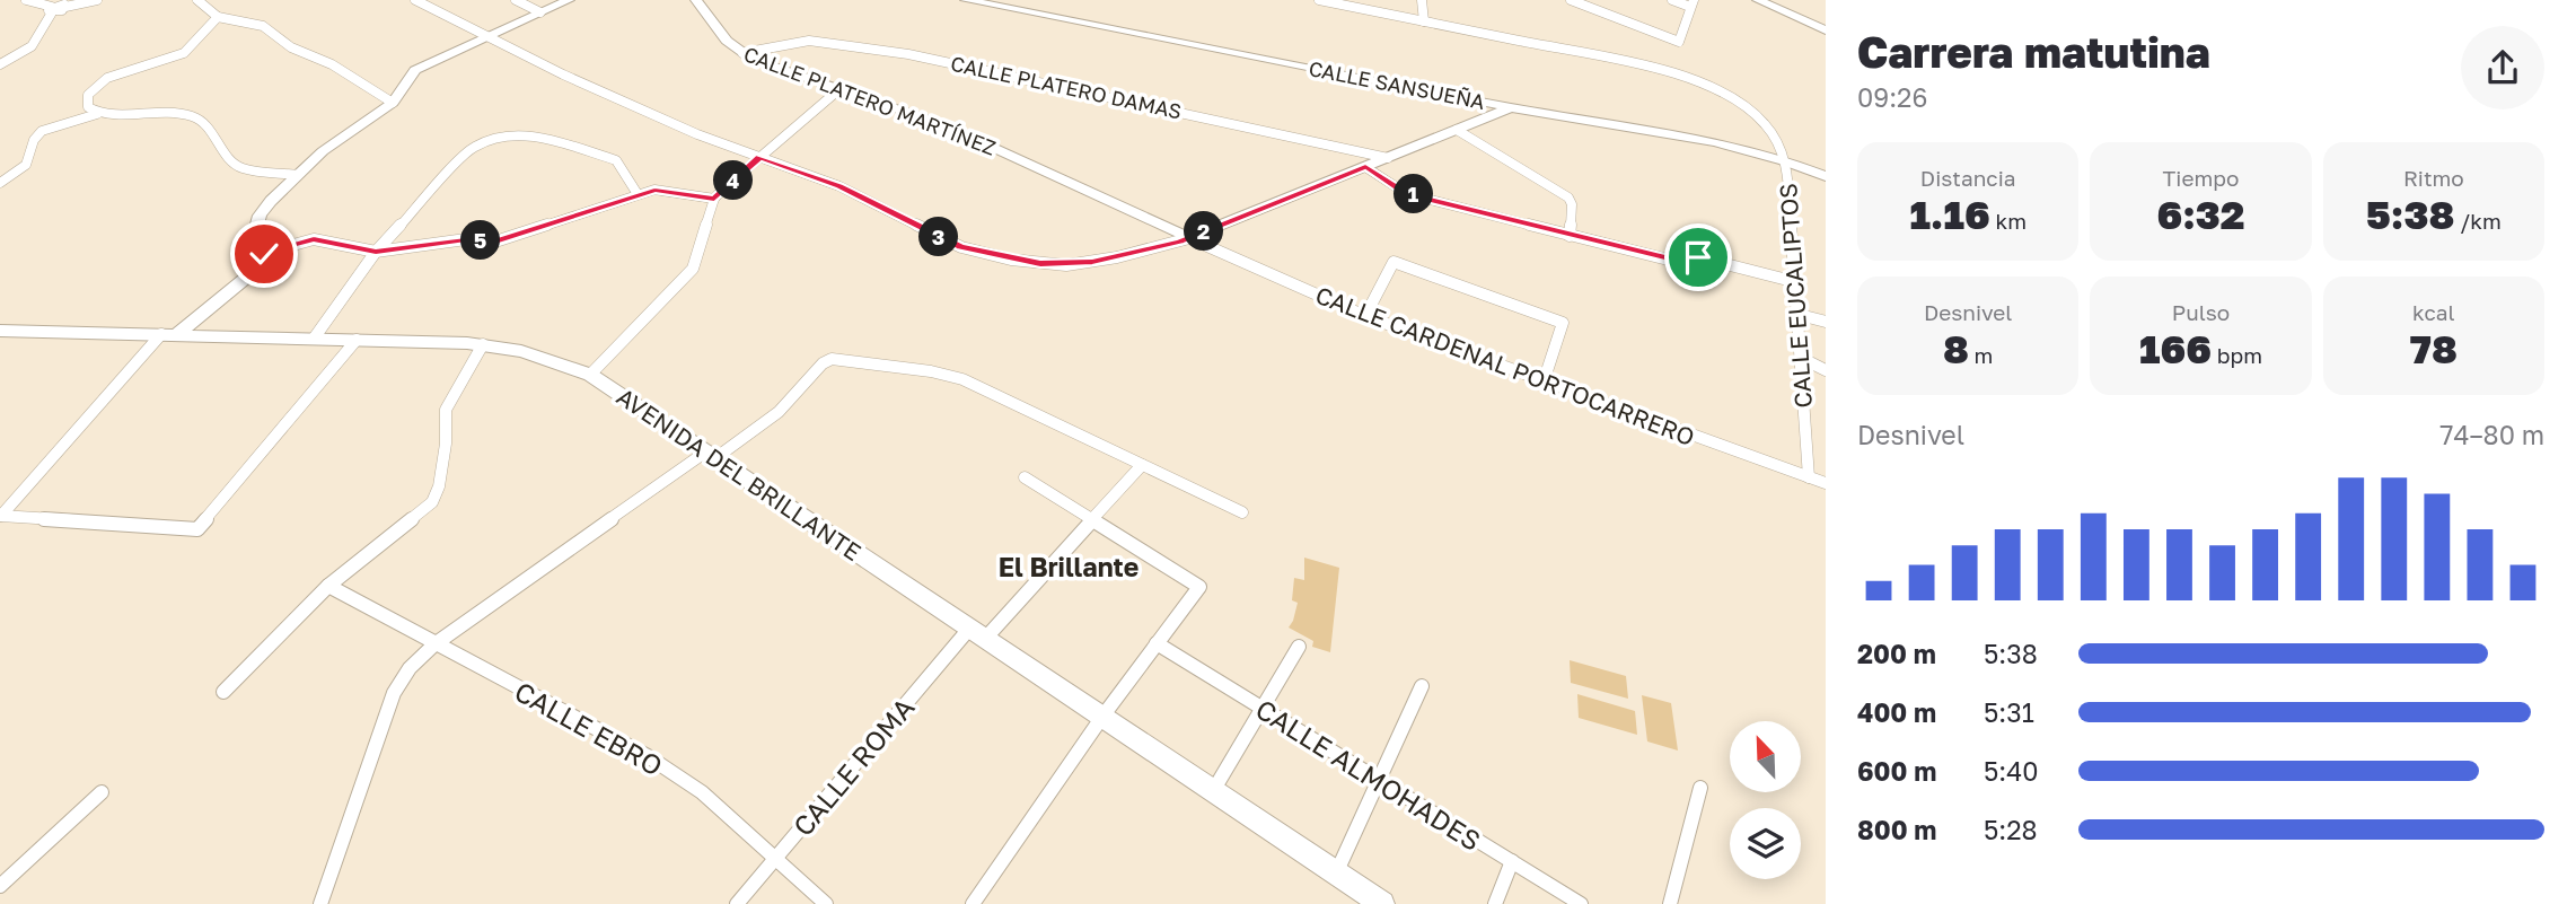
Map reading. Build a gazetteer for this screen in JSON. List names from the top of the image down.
{
  "streets": {
    "street": [
      "CALLE SANSUEÑA",
      "CALLE PLATERO DAMAS",
      "CALLE PLATERO MARTÍNEZ",
      "CALLE EUCALIPTOS",
      "CALLE CARDENAL PORTOCARRERO",
      "AVENIDA DEL BRILLANTE",
      "CALLE EBRO",
      "CALLE ROMA",
      "CALLE ALMOHADES"
    ]
  },
  "crossings": [
    ["CALLE SANSUEÑA", "CALLE EUCALIPTOS"],
    ["CALLE PLATERO DAMAS", "CALLE PLATERO MARTÍNEZ"],
    ["CALLE PLATERO MARTÍNEZ", "CALLE CARDENAL PORTOCARRERO"],
    ["CALLE EUCALIPTOS", "CALLE CARDENAL PORTOCARRERO"],
    ["AVENIDA DEL BRILLANTE", "CALLE ROMA"],
    ["CALLE EBRO", "CALLE ROMA"]
  ],
  "districts": ["El Brillante"],
  "north": "top left",
  "page": {
    "heading": ["Carrera matutina", "09:26"],
    "stats": [
      ["Distancia", "1.16 km"],
      ["Tiempo", "6:32"],
      ["Ritmo", "5:38 /km"],
      ["Desnivel", "8 m"],
      ["Pulso", "166 bpm"],
      ["kcal", "78"]
    ],
    "pins": [
      "4",
      "1",
      "2",
      "3",
      "5"
    ],
    "chart": ["Desnivel", "74–80 m"],
    "list": [
      {
        "name": "200 m",
        "note": "5:38"
      },
      {
        "name": "400 m",
        "note": "5:31"
      },
      {
        "name": "600 m",
        "note": "5:40"
      },
      {
        "name": "800 m",
        "note": "5:28"
      }
    ]
  }
}
